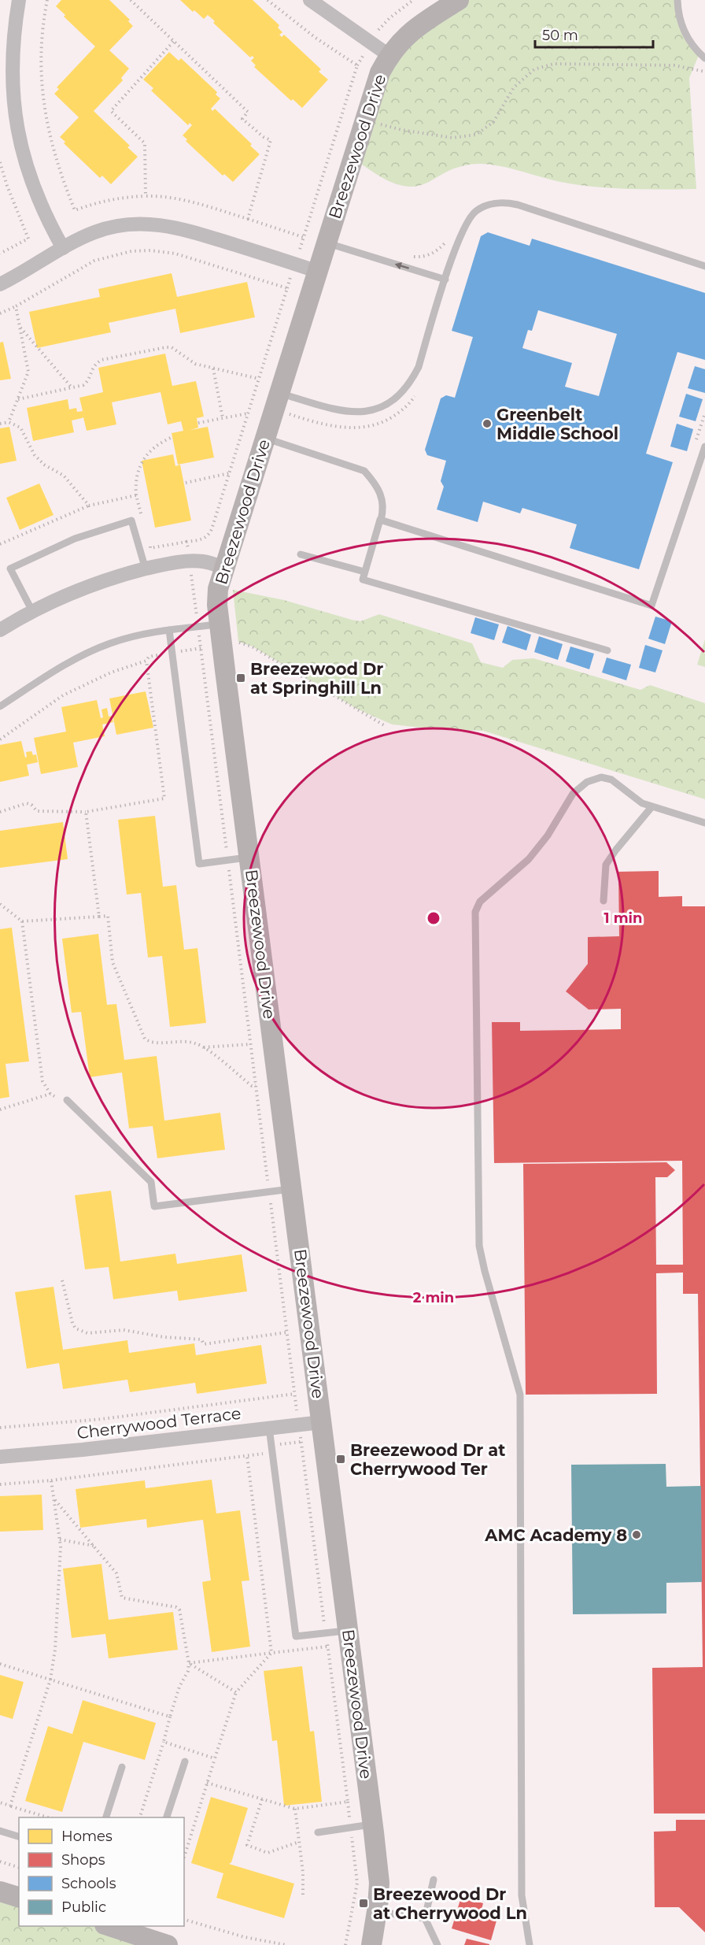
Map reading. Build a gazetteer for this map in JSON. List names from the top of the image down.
{
  "streets": {
    "street": ["Breezewood Drive", "Cherrywood Terrace"]
  },
  "crossings": [
    ["Breezewood Drive", "Cherrywood Terrace"]
  ],
  "places": {
    "other": ["Greenbelt Middle School", "AMC Academy 8"],
    "transit": ["Breezewood Dr at Springhill Ln", "Breezewood Dr at Cherrywood Ter", "Breezewood Dr at Cherrywood Ln"]
  },
  "legend": [
    "Homes",
    "Shops",
    "Schools",
    "Public"
  ],
  "scale_bar": "50 m",
  "rings": ["1 min", "2 min"]
}
